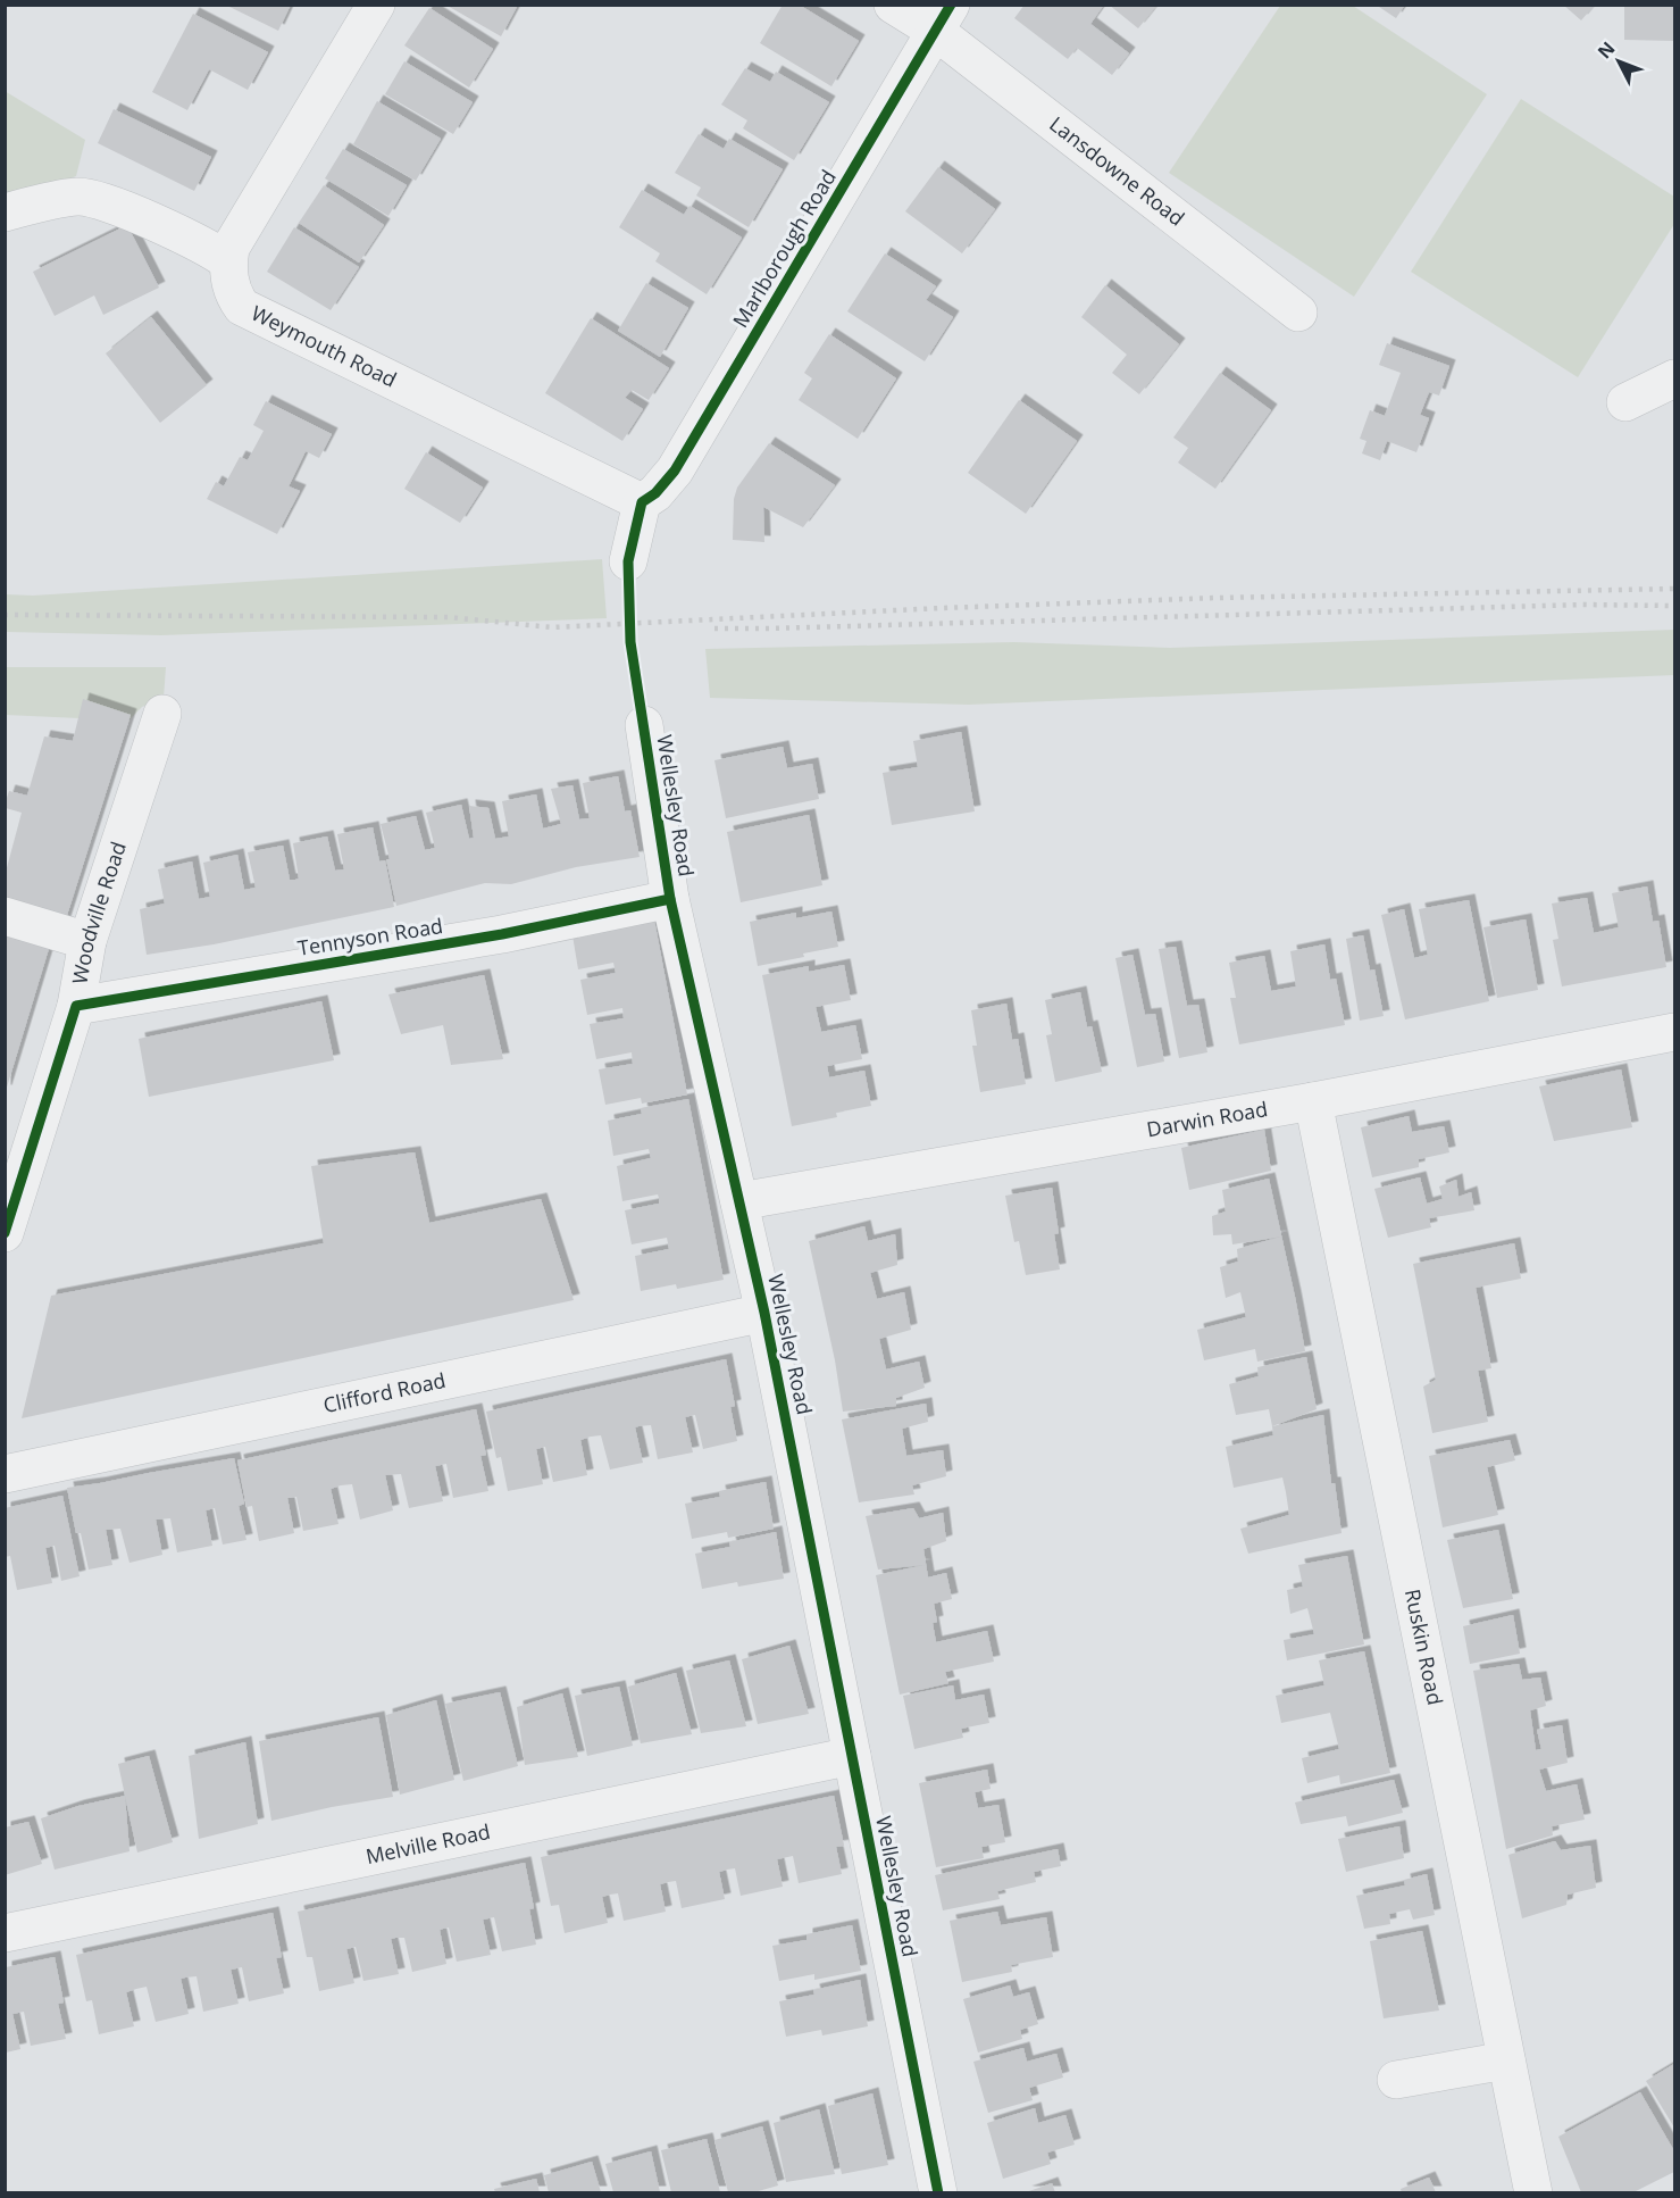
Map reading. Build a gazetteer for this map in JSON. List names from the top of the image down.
{
  "streets": {
    "street": [
      "Lansdowne Road",
      "Marlborough Road",
      "Weymouth Road",
      "Wellesley Road",
      "Woodville Road",
      "Tennyson Road",
      "Darwin Road",
      "Clifford Road",
      "Ruskin Road",
      "Melville Road"
    ]
  },
  "crossings": [
    ["Lansdowne Road", "Marlborough Road"],
    ["Marlborough Road", "Weymouth Road"],
    ["Wellesley Road", "Tennyson Road"],
    ["Wellesley Road", "Darwin Road"],
    ["Wellesley Road", "Clifford Road"],
    ["Wellesley Road", "Melville Road"],
    ["Woodville Road", "Tennyson Road"],
    ["Darwin Road", "Ruskin Road"]
  ],
  "north": "top left"
}
